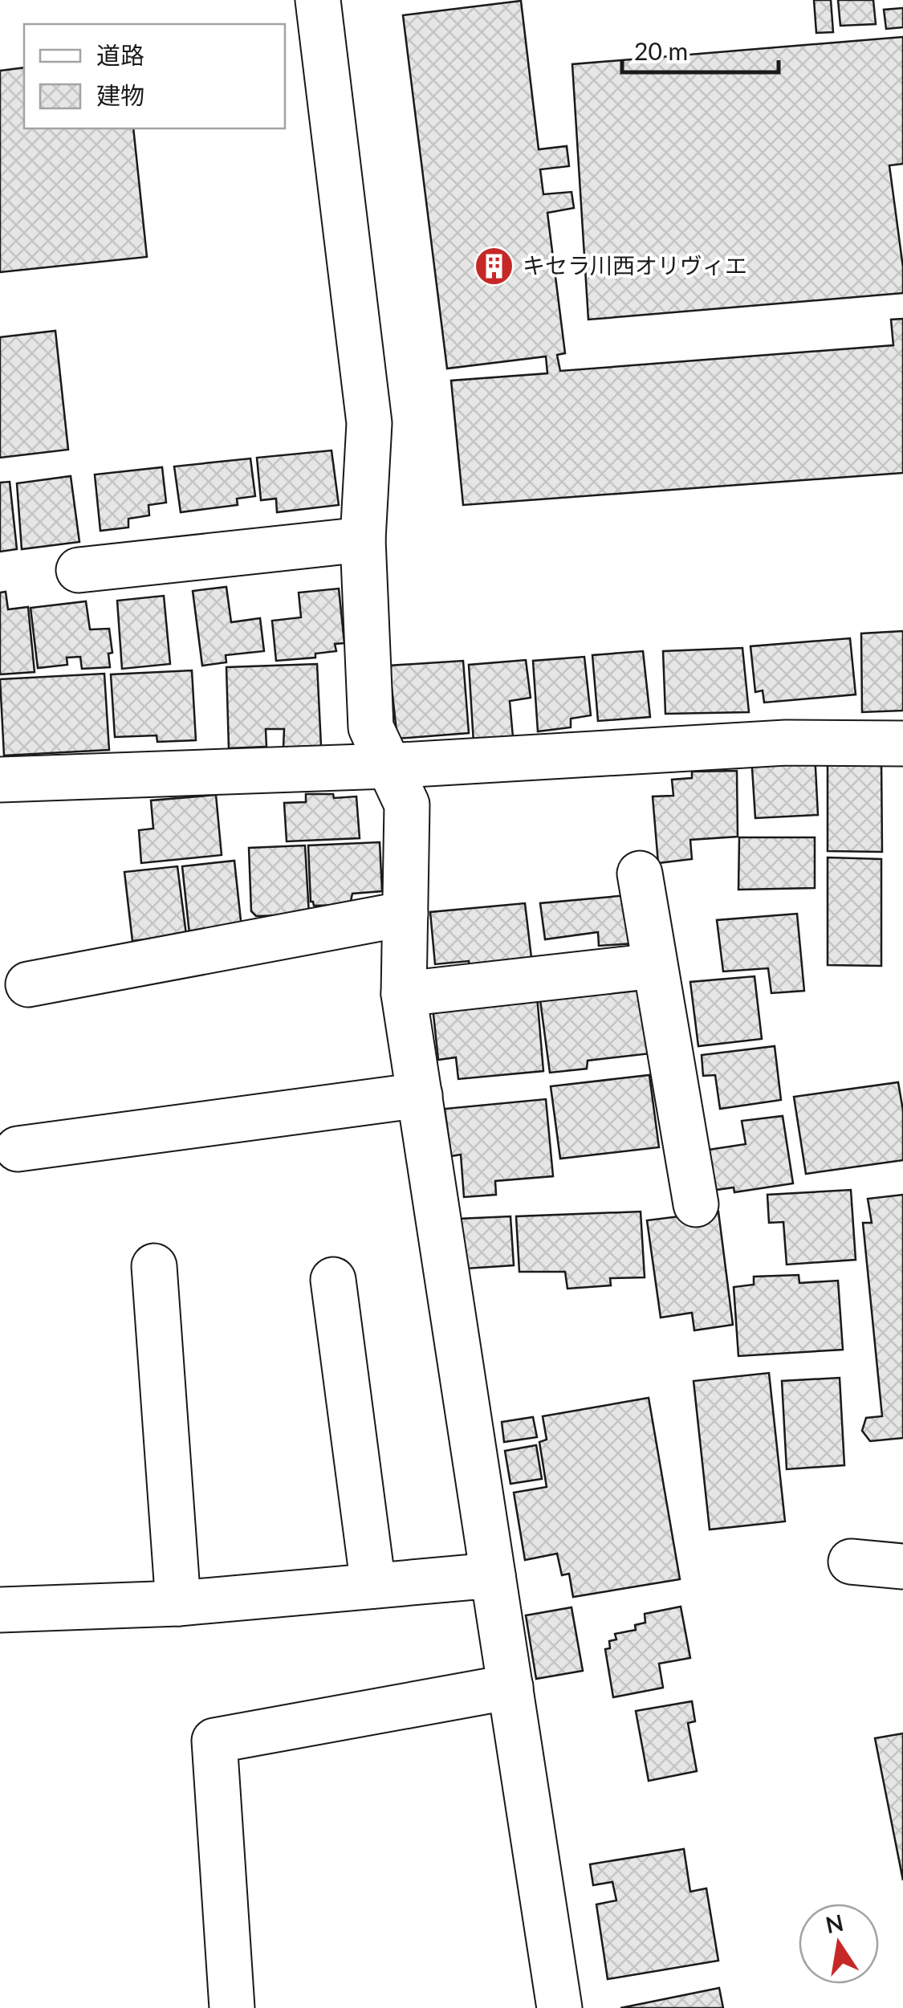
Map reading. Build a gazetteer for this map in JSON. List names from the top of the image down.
{
  "places": {
    "building": ["キセラ川西オリヴィエ"]
  },
  "legend": ["道路", "建物"],
  "scale_bar": "20 m",
  "north": "top"
}
